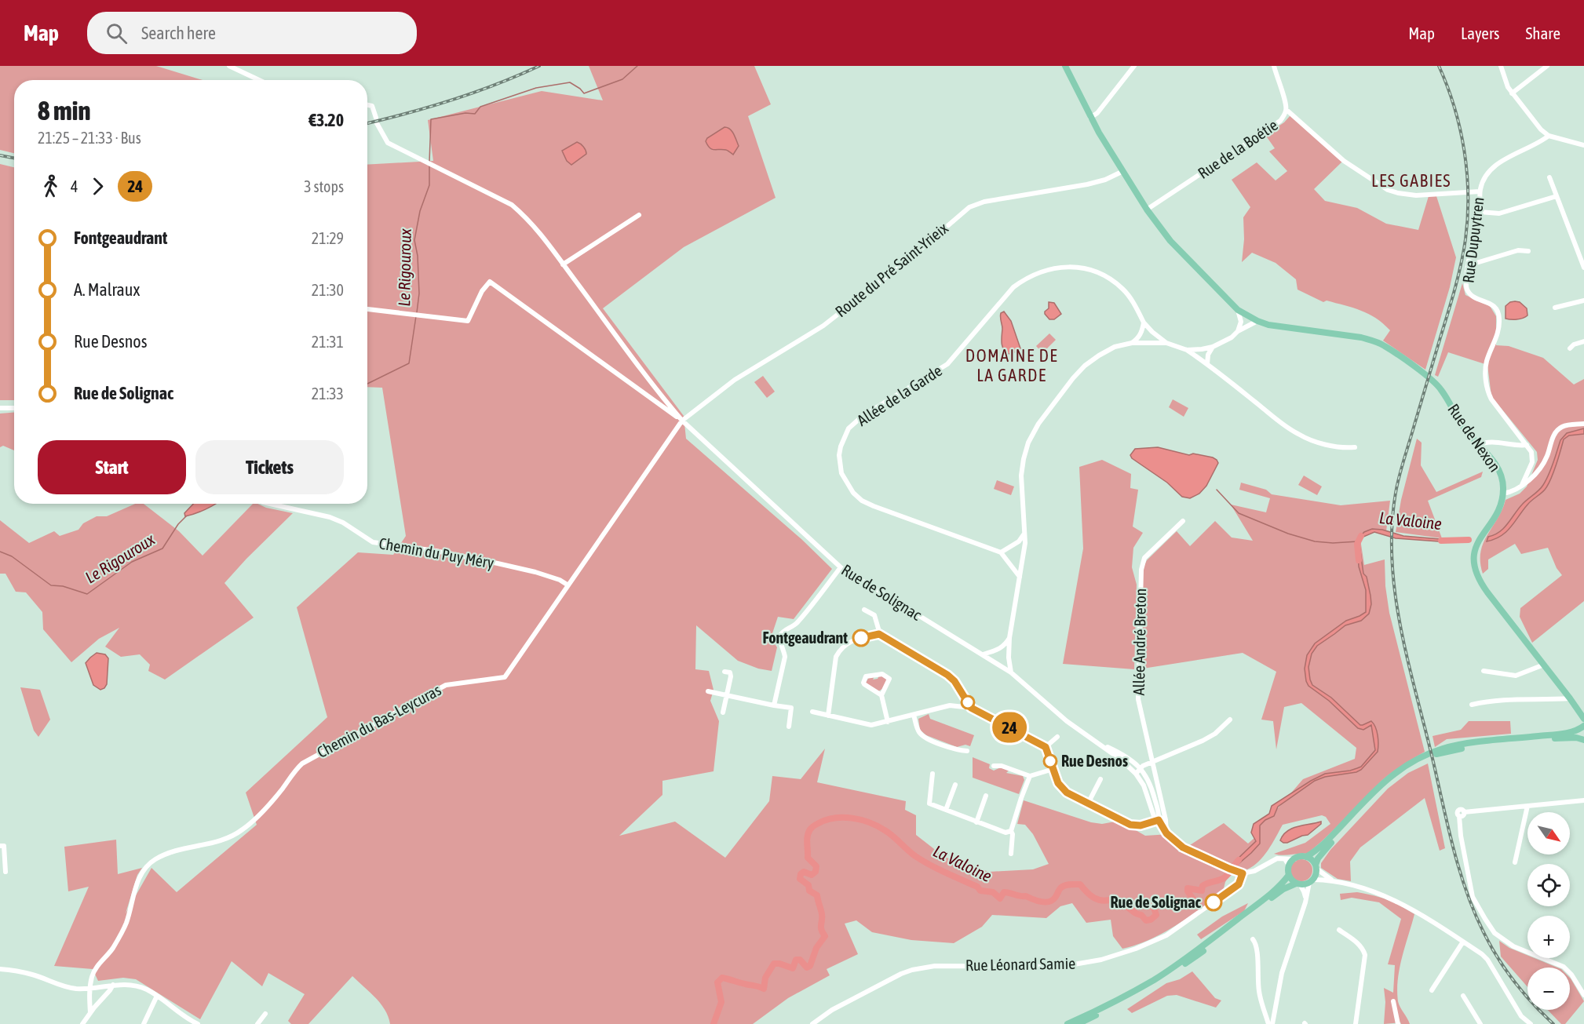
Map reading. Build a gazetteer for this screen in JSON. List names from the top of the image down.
{
  "streets": {
    "main road": ["Rue de Nexon"],
    "street": [
      "Rue de la Boétie",
      "Rue Dupuytren",
      "Route du Pré Saint-Yrieix",
      "Allée de la Garde",
      "Chemin du Puy Méry",
      "Rue de Solignac",
      "Allée André Breton",
      "Chemin du Bas-Leycuras",
      "Rue Léonard Samie"
    ]
  },
  "crossings": [
    ["Rue de la Boétie", "Rue de Nexon"],
    ["Route du Pré Saint-Yrieix", "Rue de Nexon"],
    ["Route du Pré Saint-Yrieix", "Rue de Solignac"],
    ["Route du Pré Saint-Yrieix", "Chemin du Bas-Leycuras"],
    ["Allée de la Garde", "Rue de Nexon"],
    ["Allée de la Garde", "Rue de Solignac"],
    ["Chemin du Puy Méry", "Chemin du Bas-Leycuras"],
    ["Rue de Solignac", "Allée André Breton"],
    ["Rue de Solignac", "Chemin du Bas-Leycuras"],
    ["Rue de Solignac", "Rue Léonard Samie"]
  ],
  "districts": ["LES GABIES", "DOMAINE DE LA GARDE"],
  "water": ["Le Rigouroux", "La Valoine"],
  "places": ["Fontgeaudrant", "Rue Desnos", "Rue de Solignac"],
  "lines": ["bus line 24"],
  "north": "bottom right",
  "page": {
    "header": "Map",
    "search": "Search here",
    "nav": ["Map", "Layers", "Share"],
    "on_map": "24",
    "heading": ["8 min", "21:25 – 21:33 · Bus", "€3.20"],
    "legs": ["4", "24", "3 stops"],
    "list": [
      {
        "name": "Fontgeaudrant",
        "value": "21:29"
      },
      {
        "name": "A. Malraux",
        "value": "21:30"
      },
      {
        "name": "Rue Desnos",
        "value": "21:31"
      },
      {
        "name": "Rue de Solignac",
        "value": "21:33"
      }
    ],
    "buttons": ["Start", "Tickets"],
    "map_buttons": ["+", "−"]
  }
}
